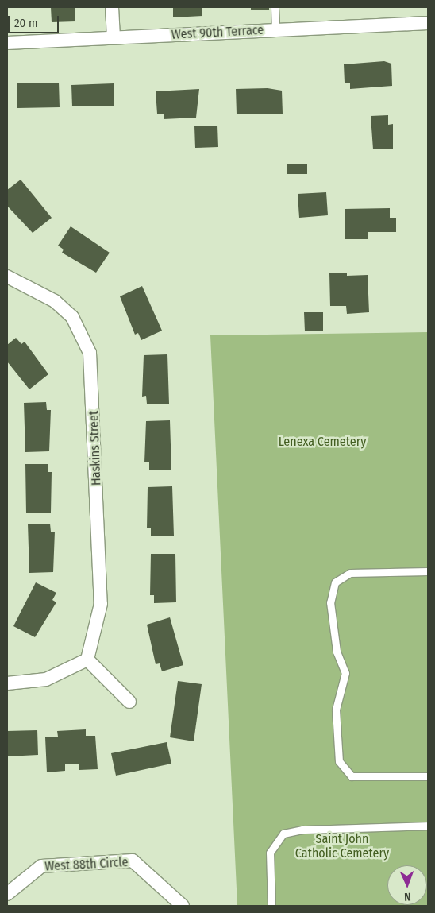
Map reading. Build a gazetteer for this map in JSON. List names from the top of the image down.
{
  "streets": {
    "street": ["West 90th Terrace", "Haskins Street", "West 88th Circle"]
  },
  "parks": ["Lenexa Cemetery", "Saint John Catholic Cemetery"],
  "scale_bar": "20 m",
  "north": "bottom"
}
